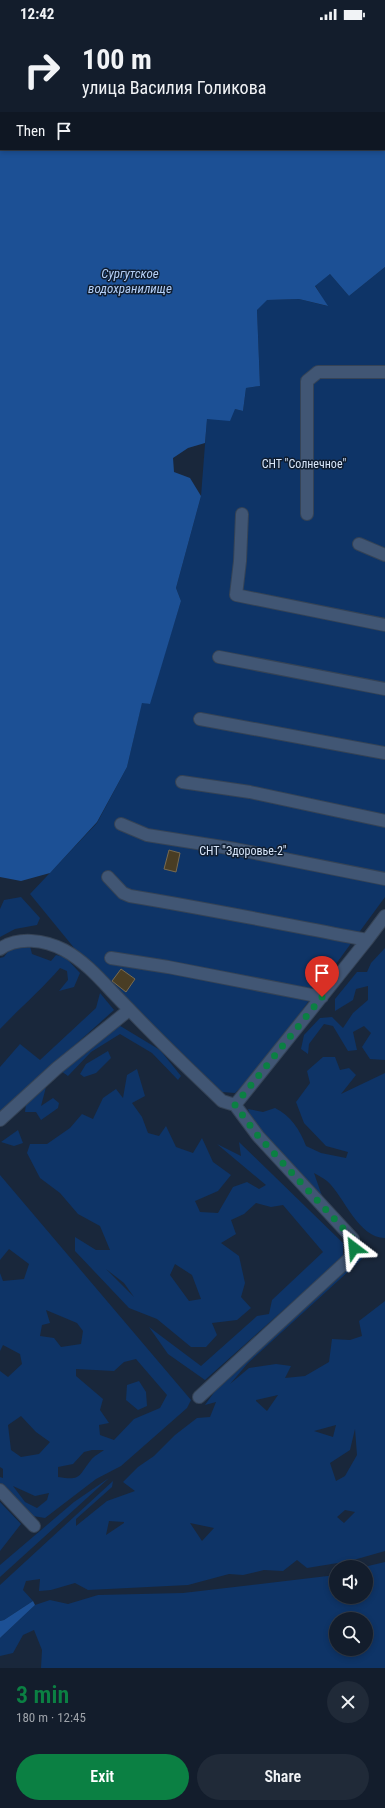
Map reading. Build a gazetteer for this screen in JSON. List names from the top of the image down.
{
  "water": ["Сургутское водохранилище"],
  "parks": ["СНТ \"Солнечное\"", "СНТ \"Здоровье-2\""],
  "page": {
    "status": "12:42",
    "turn": ["100 m", "улица Василия Голикова"],
    "then": "Then",
    "heading": ["3 min", "180 m · 12:45"],
    "buttons": ["Exit", "Share"]
  }
}
